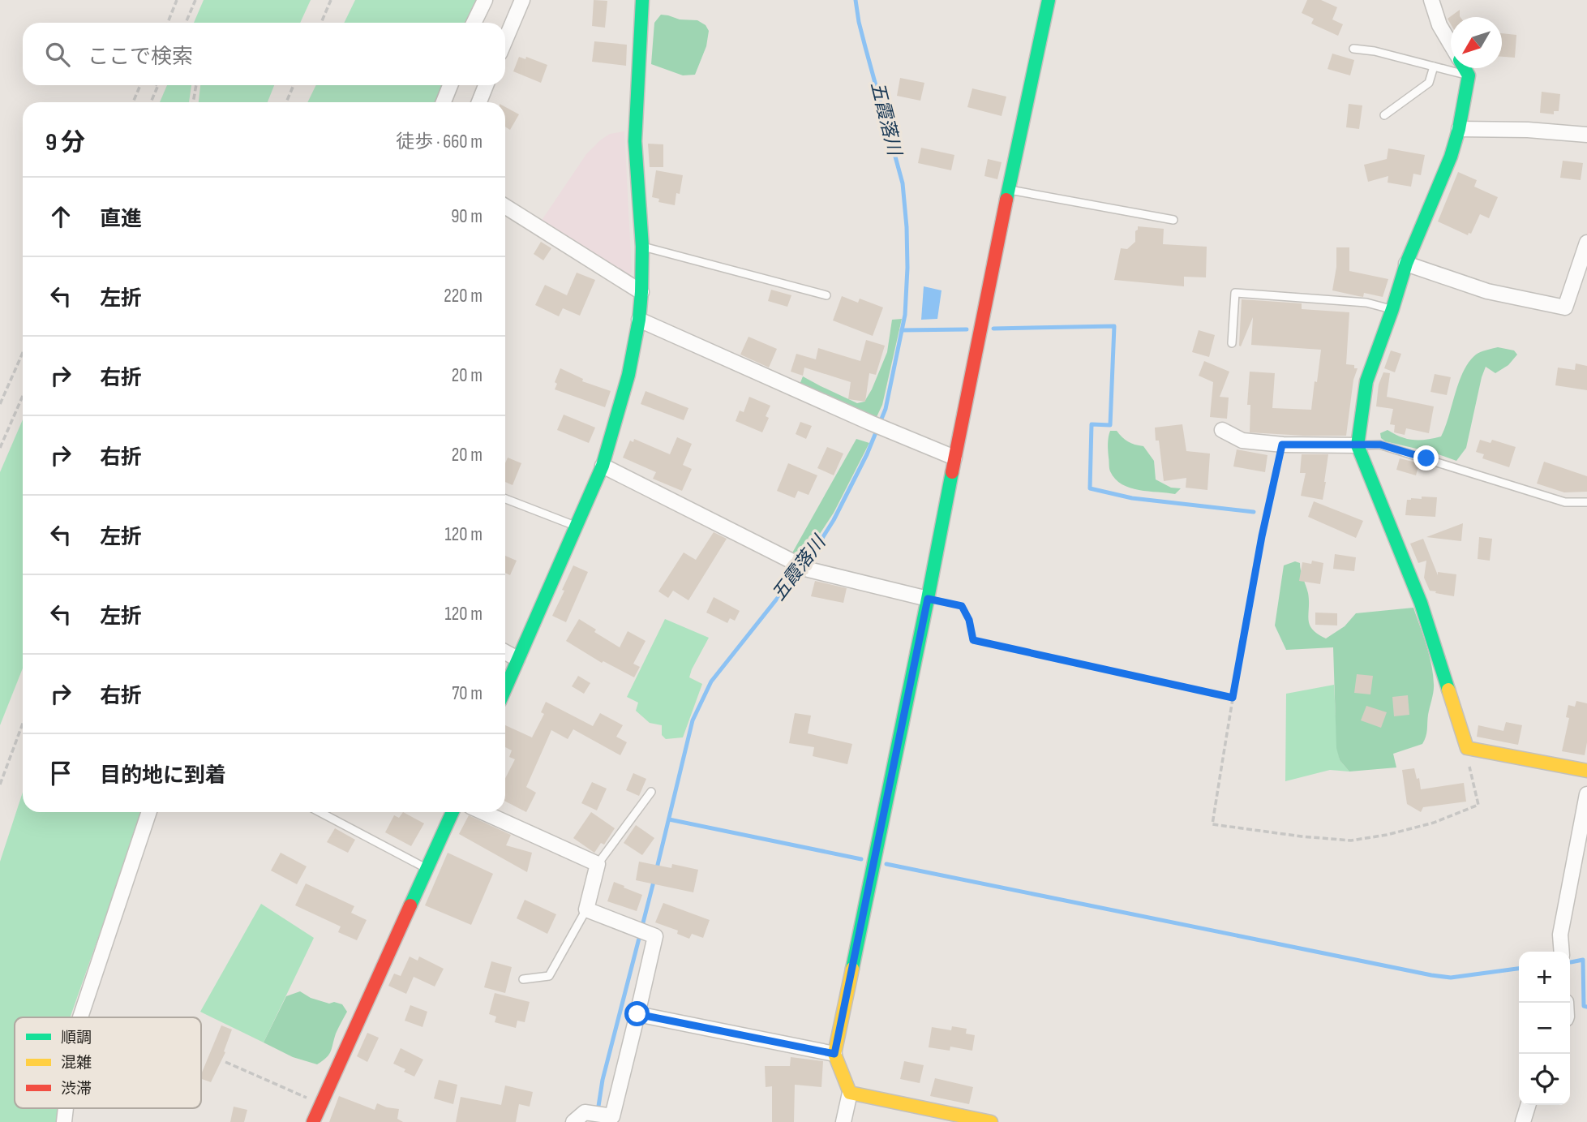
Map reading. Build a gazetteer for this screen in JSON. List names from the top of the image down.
{
  "water": ["五霞落川"],
  "legend": ["順調", "混雑", "渋滞"],
  "north": "bottom left",
  "page": {
    "search": "ここで検索",
    "heading": ["9 分", "徒歩 · 660 m"],
    "list": [
      ["直進", "90 m"],
      ["左折", "220 m"],
      ["右折", "20 m"],
      ["右折", "20 m"],
      ["左折", "120 m"],
      ["左折", "120 m"],
      ["右折", "70 m"],
      "目的地に到着"
    ],
    "map_buttons": ["+", "−"]
  }
}
